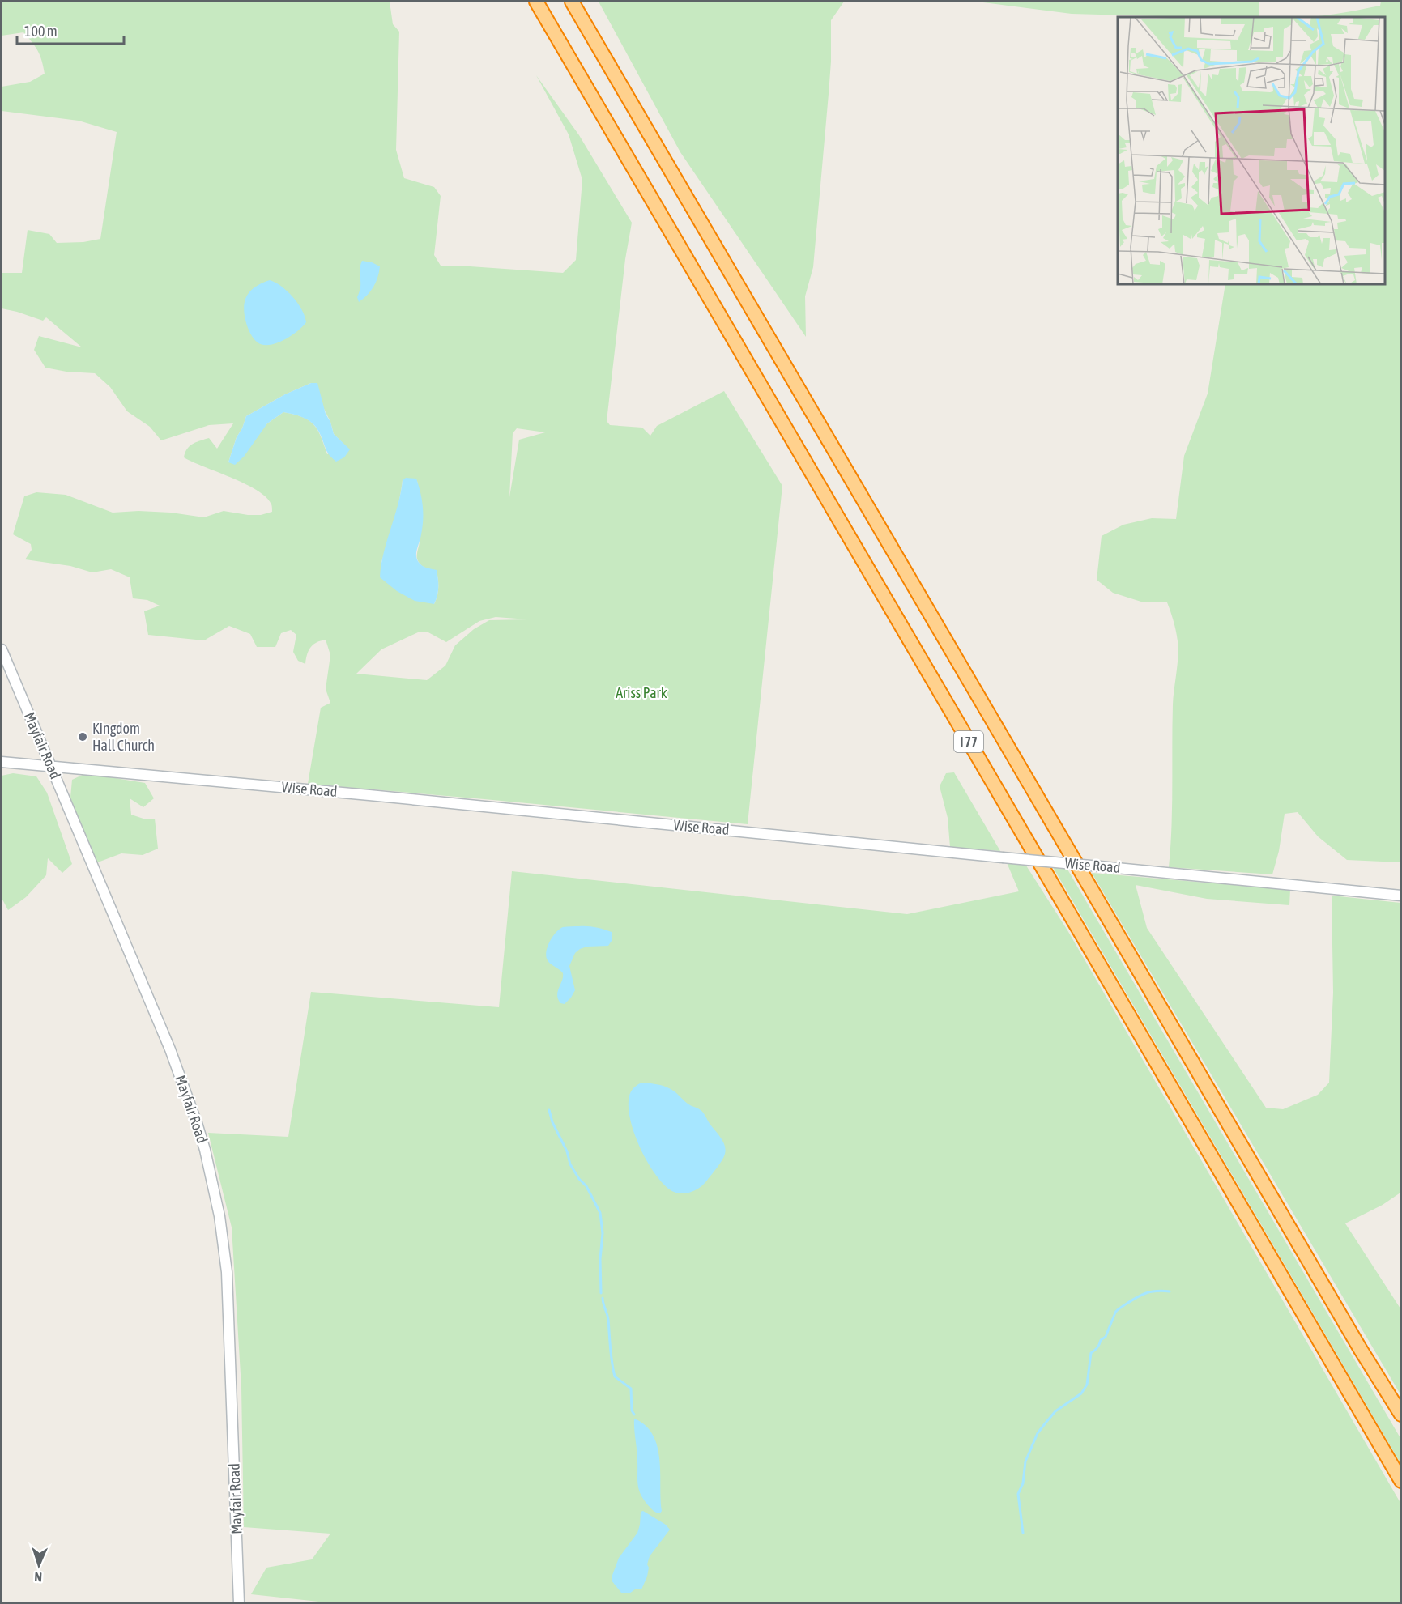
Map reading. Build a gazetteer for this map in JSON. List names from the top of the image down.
{
  "streets": {
    "highway": ["I 77"],
    "street": ["Mayfair Road", "Wise Road"]
  },
  "crossings": [
    ["Mayfair Road", "Wise Road"]
  ],
  "parks": ["Ariss Park"],
  "places": ["Kingdom Hall Church"],
  "scale_bar": "100 m",
  "north": "bottom"
}
